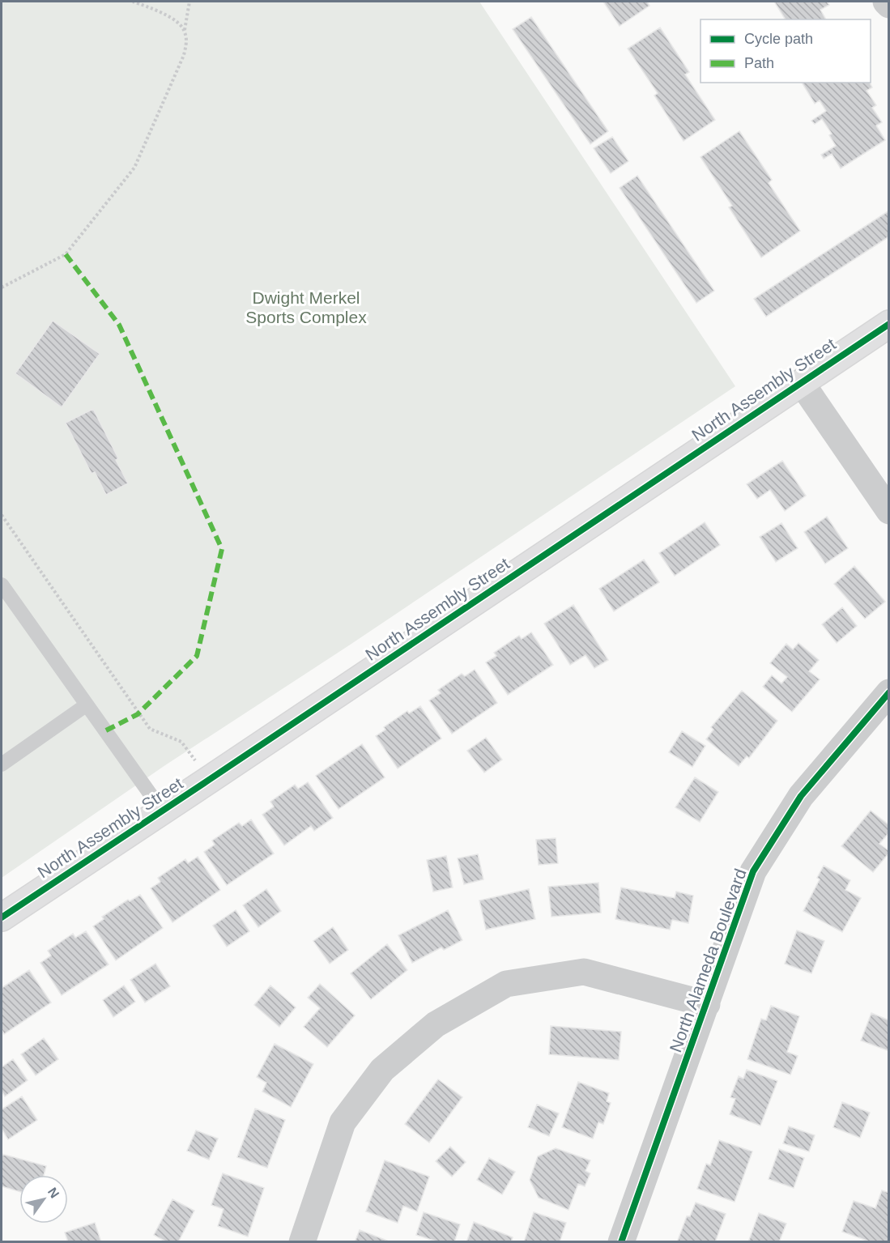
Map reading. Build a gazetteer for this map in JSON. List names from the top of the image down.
{
  "streets": {
    "main road": ["North Assembly Street"],
    "street": ["North Alameda Boulevard"]
  },
  "parks": ["Dwight Merkel Sports Complex"],
  "legend": ["Cycle path", "Path"],
  "north": "top right"
}
